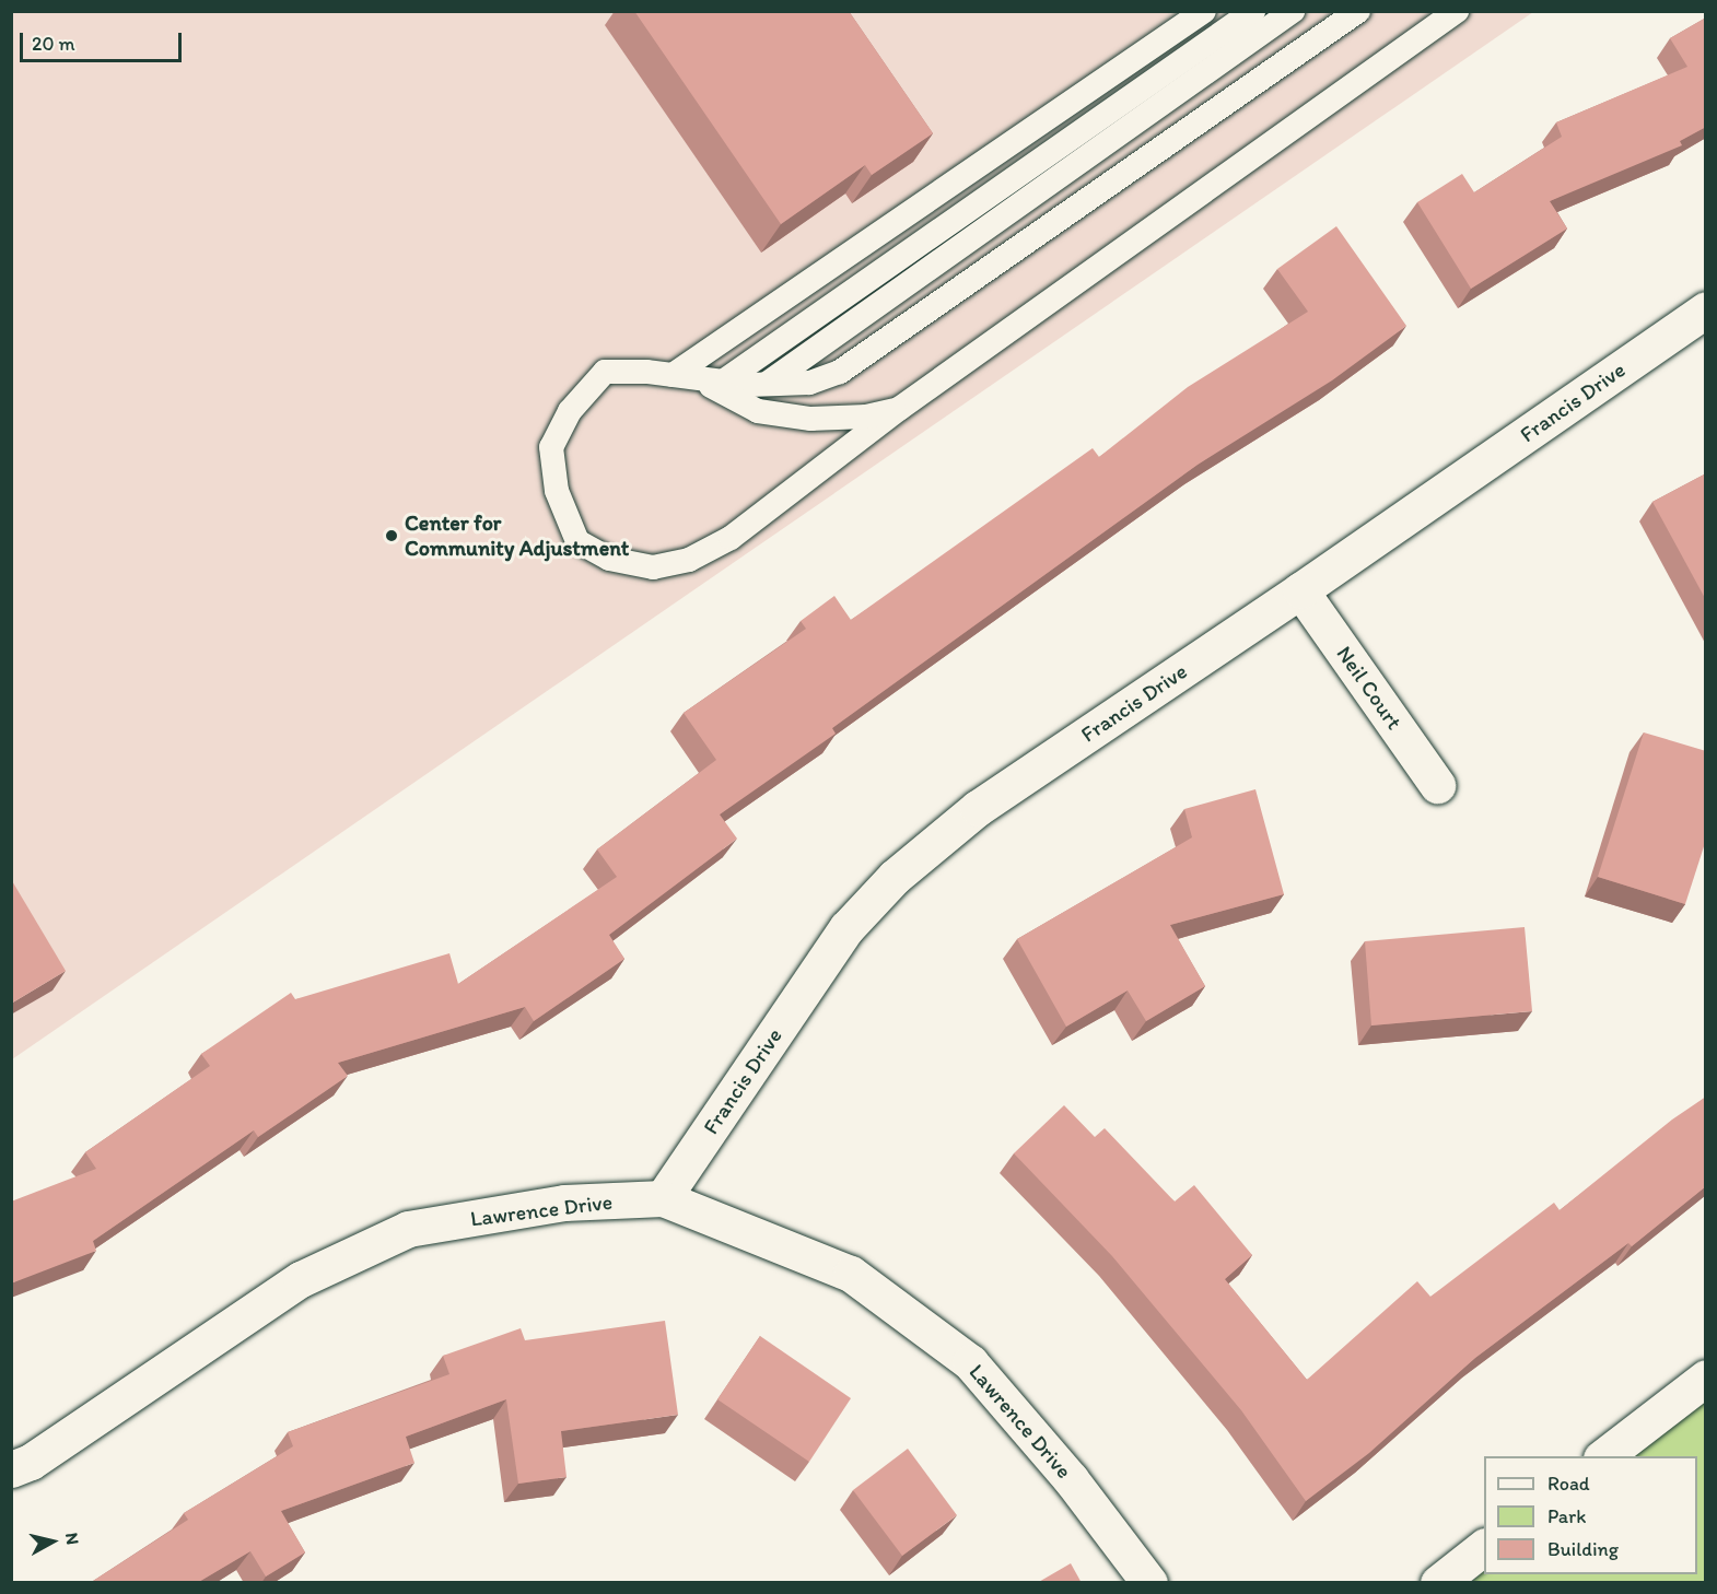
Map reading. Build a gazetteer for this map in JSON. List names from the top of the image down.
{
  "streets": {
    "street": ["Francis Drive", "Neil Court", "Lawrence Drive"]
  },
  "crossings": [
    ["Francis Drive", "Neil Court"],
    ["Francis Drive", "Lawrence Drive"]
  ],
  "places": ["Center for Community Adjustment"],
  "legend": ["Road", "Park", "Building"],
  "scale_bar": "20 m",
  "north": "right"
}
